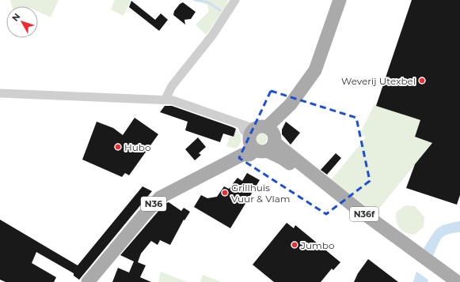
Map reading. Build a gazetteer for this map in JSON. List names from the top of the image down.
{
  "streets": {
    "main road": ["N36", "N36f"]
  },
  "crossings": [
    ["N36", "N36f"]
  ],
  "places": [
    "Weverij Utexbel",
    "Hubo",
    "Grillhuis Vuur & Vlam",
    "Jumbo"
  ],
  "north": "top left"
}
